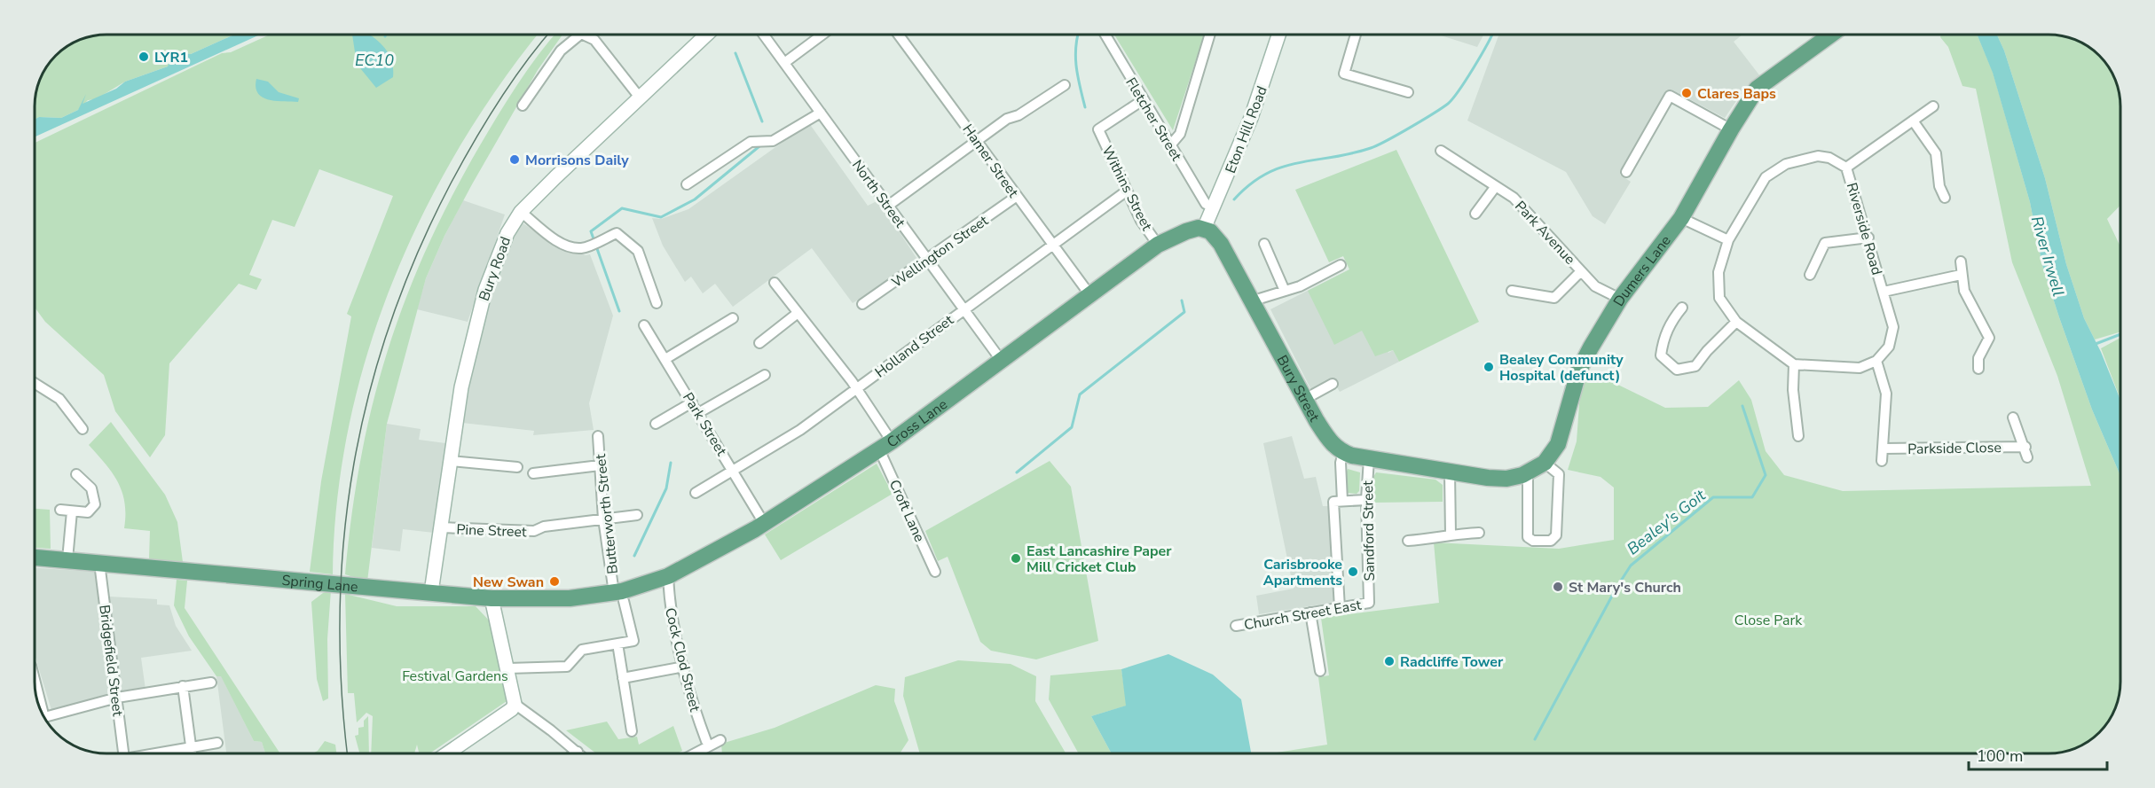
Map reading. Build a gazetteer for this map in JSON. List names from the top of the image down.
{
  "streets": {
    "main road": [
      "Dumers Lane",
      "Bury Street",
      "Cross Lane",
      "Spring Lane"
    ],
    "street": [
      "Fletcher Street",
      "Eton Hill Road",
      "Hamer Street",
      "Withins Street",
      "North Street",
      "Riverside Road",
      "Park Avenue",
      "Wellington Street",
      "Bury Road",
      "Holland Street",
      "Park Street",
      "Parkside Close",
      "Croft Lane",
      "Butterworth Street",
      "Pine Street",
      "Sandford Street",
      "Church Street East",
      "Cock Clod Street",
      "Bridgefield Street"
    ]
  },
  "crossings": [
    ["Fletcher Street", "Eton Hill Road"],
    ["Fletcher Street", "Withins Street"],
    ["Eton Hill Road", "Bury Street"],
    ["Eton Hill Road", "Cross Lane"],
    ["Hamer Street", "Wellington Street"],
    ["Hamer Street", "Holland Street"],
    ["Hamer Street", "Cross Lane"],
    ["Withins Street", "Holland Street"],
    ["Withins Street", "Cross Lane"],
    ["North Street", "Wellington Street"],
    ["North Street", "Holland Street"],
    ["North Street", "Cross Lane"],
    ["Park Avenue", "Dumers Lane"],
    ["Bury Road", "Pine Street"],
    ["Bury Road", "Spring Lane"],
    ["Holland Street", "Park Street"],
    ["Holland Street", "Croft Lane"],
    ["Bury Street", "Cross Lane"],
    ["Cross Lane", "Park Street"],
    ["Cross Lane", "Croft Lane"],
    ["Cross Lane", "Butterworth Street"],
    ["Cross Lane", "Spring Lane"],
    ["Cross Lane", "Cock Clod Street"],
    ["Butterworth Street", "Pine Street"],
    ["Butterworth Street", "Spring Lane"],
    ["Sandford Street", "Church Street East"],
    ["Spring Lane", "Bridgefield Street"]
  ],
  "water": ["EC10", "River Irwell", "Bealey's Goit"],
  "parks": ["Close Park", "Festival Gardens"],
  "places": [
    "LYR1",
    "Clares Baps",
    "Morrisons Daily",
    "Bealey Community Hospital (defunct)",
    "East Lancashire Paper Mill Cricket Club",
    "Carisbrooke Apartments",
    "New Swan",
    "St Mary's Church",
    "Radcliffe Tower"
  ],
  "scale_bar": "100 m"
}
